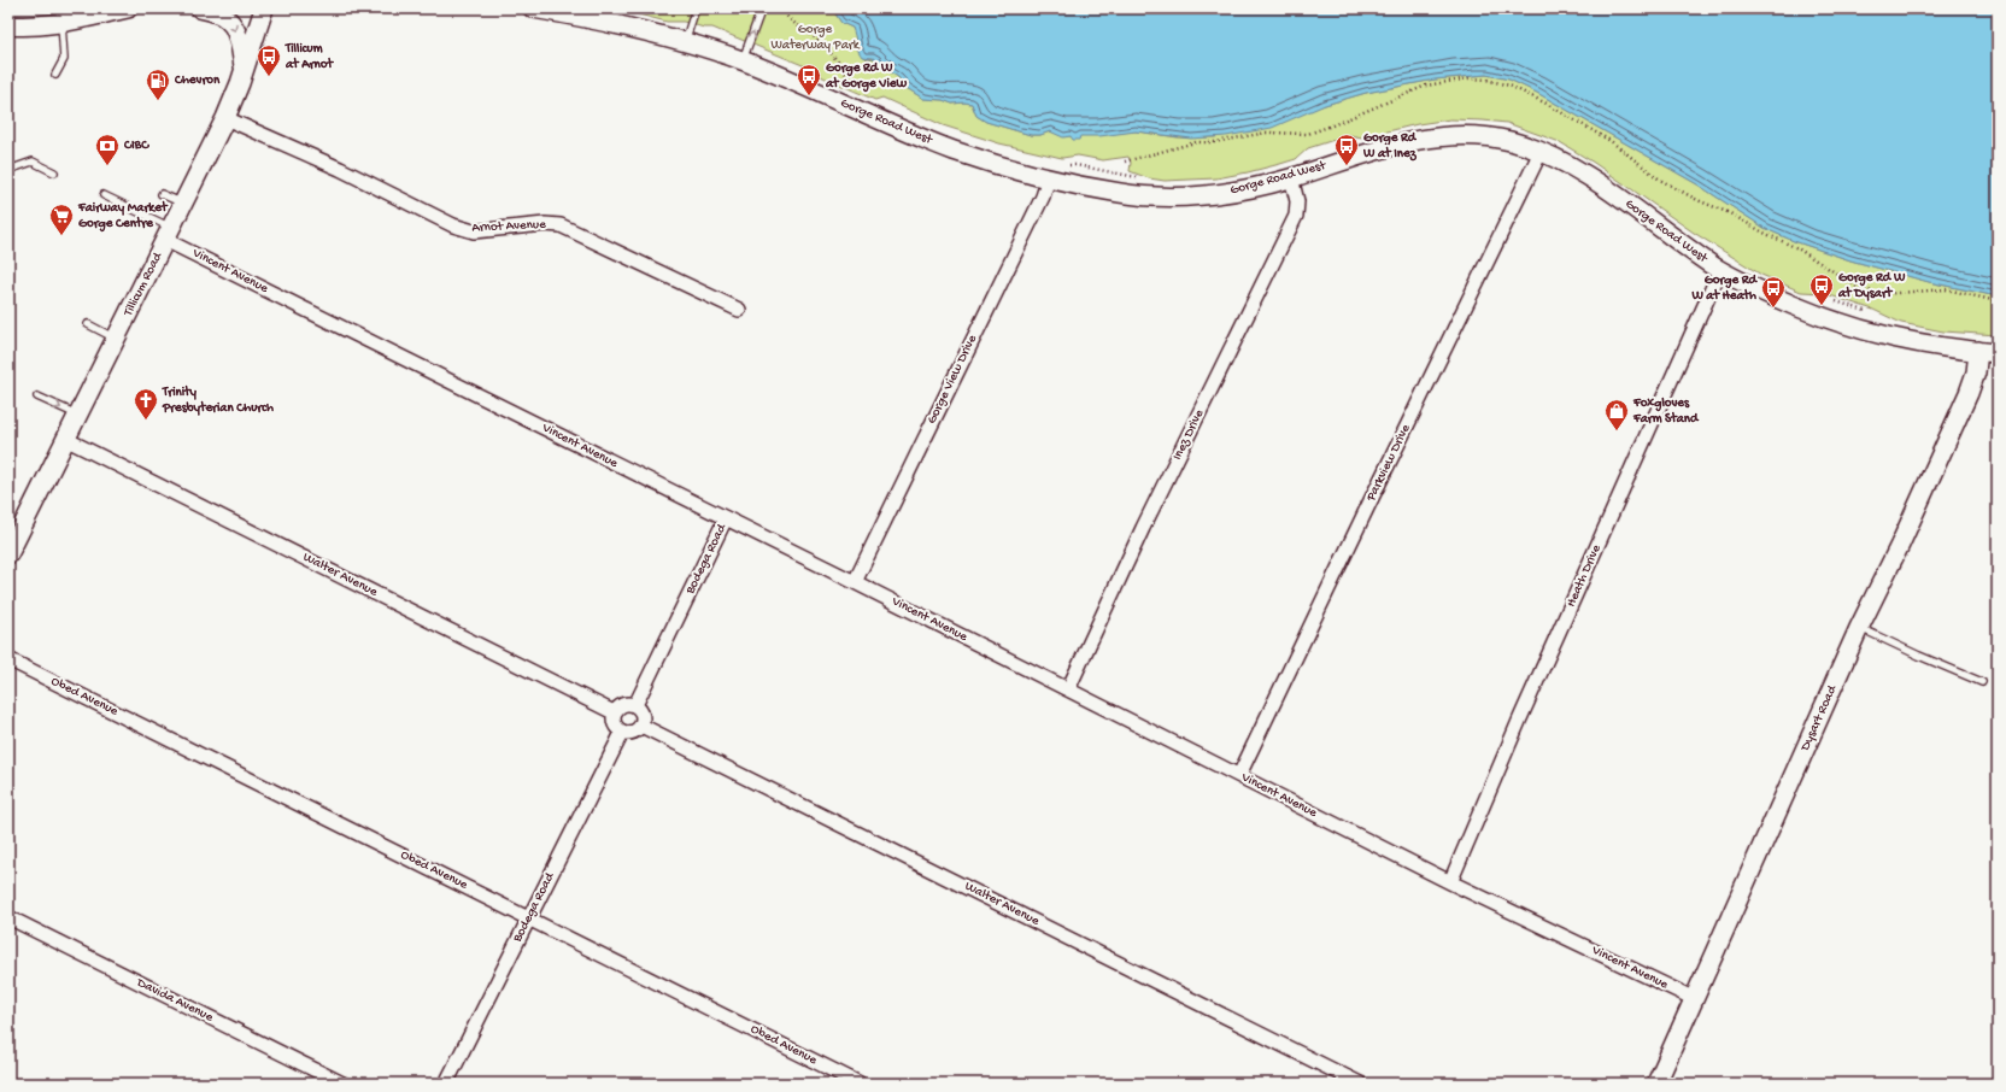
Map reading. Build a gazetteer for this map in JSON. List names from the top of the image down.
{
  "streets": {
    "main road": ["Gorge Road West", "Tillicum Road", "Dysart Road"],
    "street": [
      "Arnot Avenue",
      "Vincent Avenue",
      "Gorge View Drive",
      "Inez Drive",
      "Parkview Drive",
      "Bodega Road",
      "Walter Avenue",
      "Heath Drive",
      "Obed Avenue",
      "Davida Avenue"
    ]
  },
  "crossings": [
    ["Gorge Road West", "Gorge View Drive"],
    ["Gorge Road West", "Inez Drive"],
    ["Gorge Road West", "Parkview Drive"],
    ["Gorge Road West", "Heath Drive"],
    ["Gorge Road West", "Dysart Road"],
    ["Arnot Avenue", "Tillicum Road"],
    ["Vincent Avenue", "Tillicum Road"],
    ["Vincent Avenue", "Gorge View Drive"],
    ["Vincent Avenue", "Inez Drive"],
    ["Vincent Avenue", "Parkview Drive"],
    ["Vincent Avenue", "Bodega Road"],
    ["Vincent Avenue", "Heath Drive"],
    ["Vincent Avenue", "Dysart Road"],
    ["Tillicum Road", "Walter Avenue"],
    ["Bodega Road", "Walter Avenue"],
    ["Bodega Road", "Obed Avenue"]
  ],
  "parks": ["Gorge Waterway Park"],
  "places": {
    "bus stop": [
      "Tillicum at Arnot",
      "Gorge Rd W at Gorge View",
      "Gorge Rd W at Inez",
      "Gorge Rd W at Dysart",
      "Gorge Rd W at Heath"
    ],
    "fuel station": ["Chevron"],
    "bank": ["CIBC"],
    "supermarket": ["Fairway Market Gorge Centre"],
    "church": ["Trinity Presbyterian Church"],
    "shop": ["Foxgloves Farm Stand"]
  }
}
